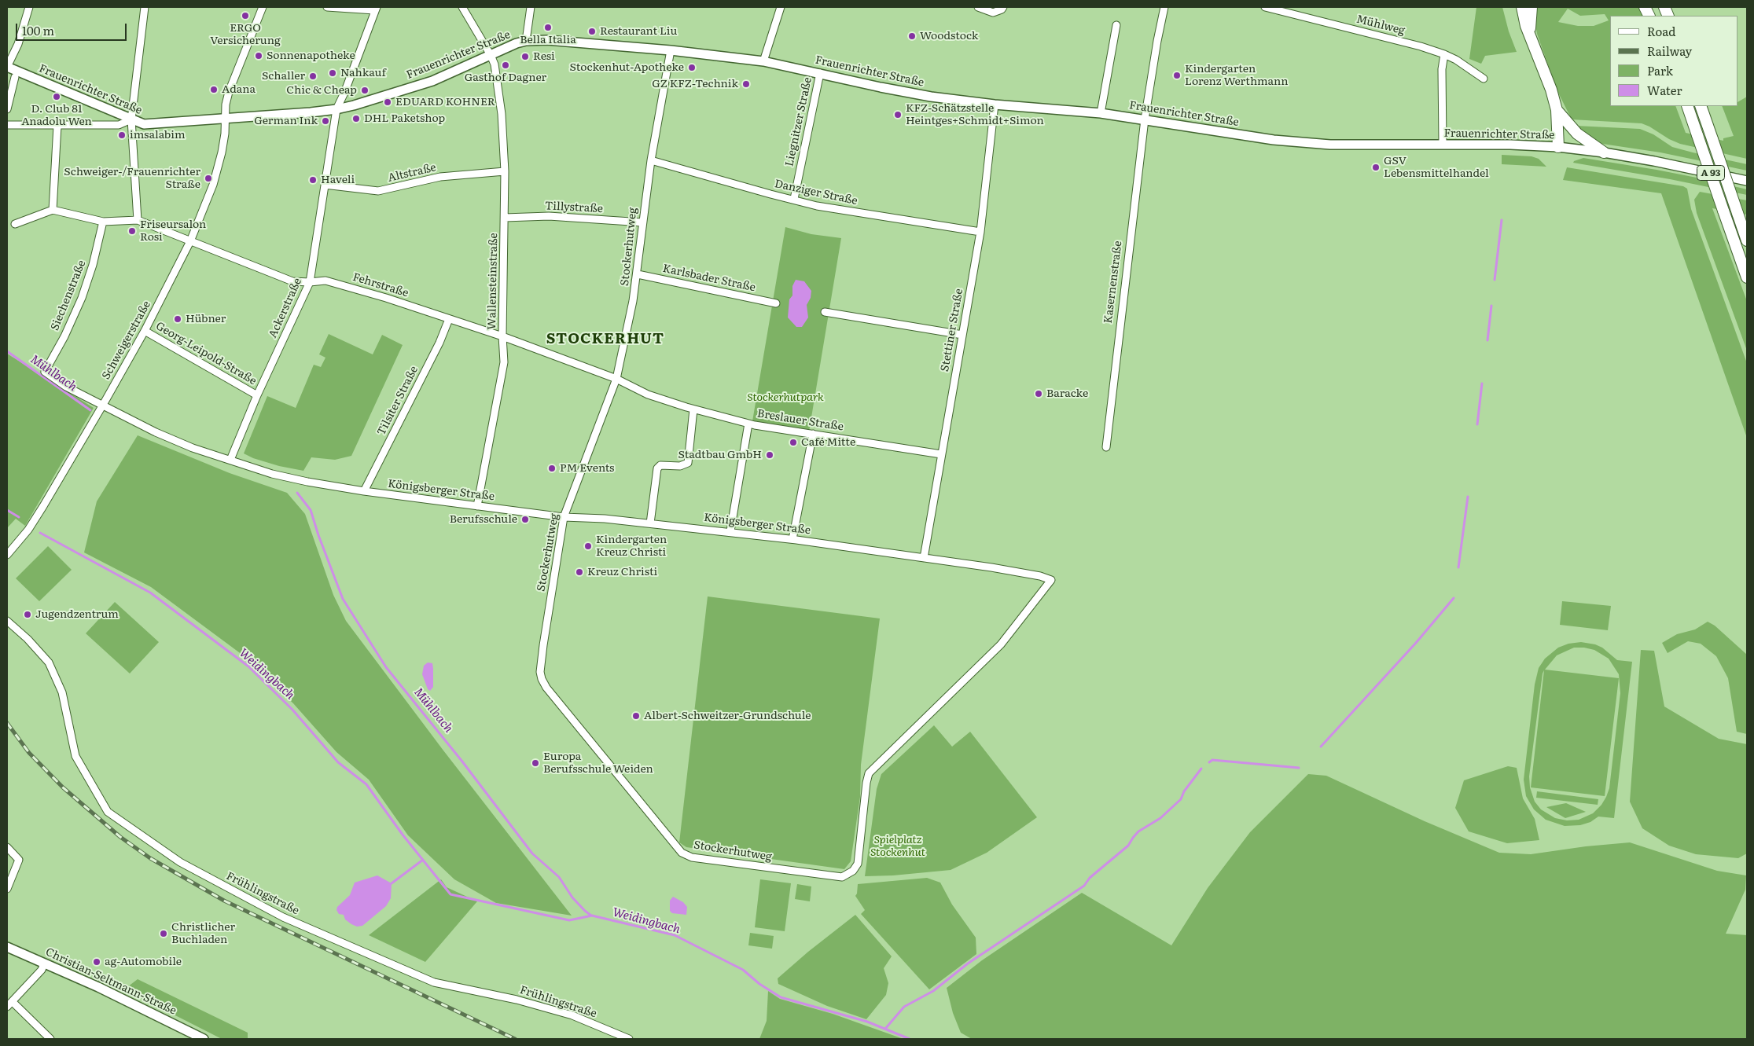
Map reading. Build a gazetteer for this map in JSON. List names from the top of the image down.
{
  "streets": {
    "highway": ["A 93"],
    "main road": ["Frauenrichter Straße", "Christian-Seltmann-Straße"],
    "street": [
      "Mühlweg",
      "Liegnitzer Straße",
      "Altstraße",
      "Danziger Straße",
      "Tillystraße",
      "Stockerhutweg",
      "Karlsbader Straße",
      "Wallensteinstraße",
      "Kasernenstraße",
      "Fehrstraße",
      "Siechenstraße",
      "Ackerstraße",
      "Stettiner Straße",
      "Schweigerstraße",
      "Georg-Leipold-Straße",
      "Tilsiter Straße",
      "Breslauer Straße",
      "Königsberger Straße",
      "Frühlingstraße"
    ]
  },
  "crossings": [
    ["Frauenrichter Straße", "Liegnitzer Straße"],
    ["Frauenrichter Straße", "Stockerhutweg"],
    ["Frauenrichter Straße", "Wallensteinstraße"],
    ["Frauenrichter Straße", "Kasernenstraße"],
    ["Frauenrichter Straße", "Ackerstraße"],
    ["Frauenrichter Straße", "Stettiner Straße"],
    ["Frauenrichter Straße", "Schweigerstraße"],
    ["Liegnitzer Straße", "Danziger Straße"],
    ["Altstraße", "Wallensteinstraße"],
    ["Altstraße", "Ackerstraße"],
    ["Danziger Straße", "Stockerhutweg"],
    ["Danziger Straße", "Stettiner Straße"],
    ["Tillystraße", "Stockerhutweg"],
    ["Tillystraße", "Wallensteinstraße"],
    ["Stockerhutweg", "Karlsbader Straße"],
    ["Stockerhutweg", "Fehrstraße"],
    ["Stockerhutweg", "Breslauer Straße"],
    ["Stockerhutweg", "Königsberger Straße"],
    ["Wallensteinstraße", "Fehrstraße"],
    ["Wallensteinstraße", "Königsberger Straße"],
    ["Fehrstraße", "Ackerstraße"],
    ["Fehrstraße", "Schweigerstraße"],
    ["Fehrstraße", "Tilsiter Straße"],
    ["Fehrstraße", "Breslauer Straße"],
    ["Siechenstraße", "Schweigerstraße"],
    ["Siechenstraße", "Königsberger Straße"],
    ["Ackerstraße", "Georg-Leipold-Straße"],
    ["Ackerstraße", "Königsberger Straße"],
    ["Stettiner Straße", "Breslauer Straße"],
    ["Stettiner Straße", "Königsberger Straße"],
    ["Schweigerstraße", "Georg-Leipold-Straße"],
    ["Schweigerstraße", "Königsberger Straße"],
    ["Tilsiter Straße", "Königsberger Straße"]
  ],
  "districts": ["STOCKERHUT"],
  "water": ["Mühlbach", "Weidingbach"],
  "parks": ["Stockerhutpark", "Spielplatz Stockenhut"],
  "places": [
    "ERGO Versicherung",
    "Bella Italia",
    "Restaurant Liu",
    "Woodstock",
    "Sonnenapotheke",
    "Resi",
    "Gasthof Dagner",
    "Stockenhut-Apotheke",
    "Nahkauf",
    "Kindergarten Lorenz Werthmann",
    "Schaller",
    "GZ KFZ-Technik",
    "Adana",
    "Chic & Cheap",
    "D. Club 81 Anadolu Wen",
    "EDUARD KOHNER",
    "KFZ-Schätzstelle Heintges+Schmidt+Simon",
    "DHL Paketshop",
    "German Ink",
    "imsalabim",
    "GSV Lebensmittelhandel",
    "Schweiger-/Frauenrichter Straße",
    "Haveli",
    "Friseursalon Rosi",
    "Hübner",
    "Baracke",
    "Café Mitte",
    "Stadtbau GmbH",
    "PM Events",
    "Berufsschule",
    "Kindergarten Kreuz Christi",
    "Kreuz Christi",
    "Jugendzentrum",
    "Albert-Schweitzer-Grundschule",
    "Europa Berufsschule Weiden",
    "Christlicher Buchladen",
    "ag-Automobile"
  ],
  "legend": [
    "Road",
    "Railway",
    "Park",
    "Water"
  ],
  "scale_bar": "100 m"
}
